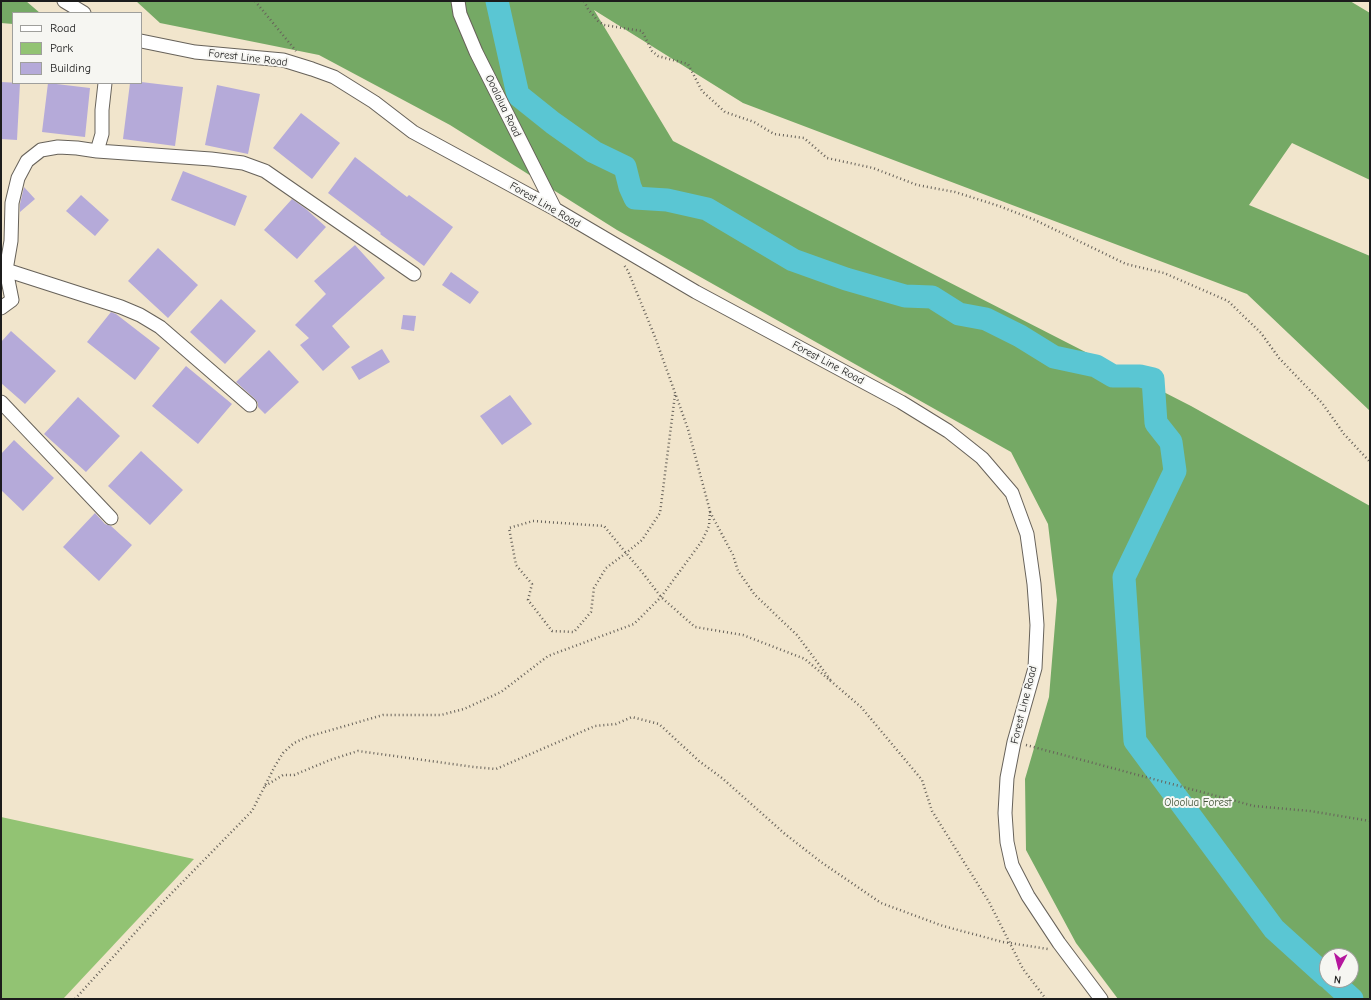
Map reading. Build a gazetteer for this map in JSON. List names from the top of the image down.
{
  "streets": {
    "street": ["Forest Line Road", "Ooalalua Road"]
  },
  "crossings": [
    ["Forest Line Road", "Ooalalua Road"]
  ],
  "parks": ["Oloolua Forest"],
  "legend": ["Road", "Park", "Building"],
  "north": "bottom"
}
